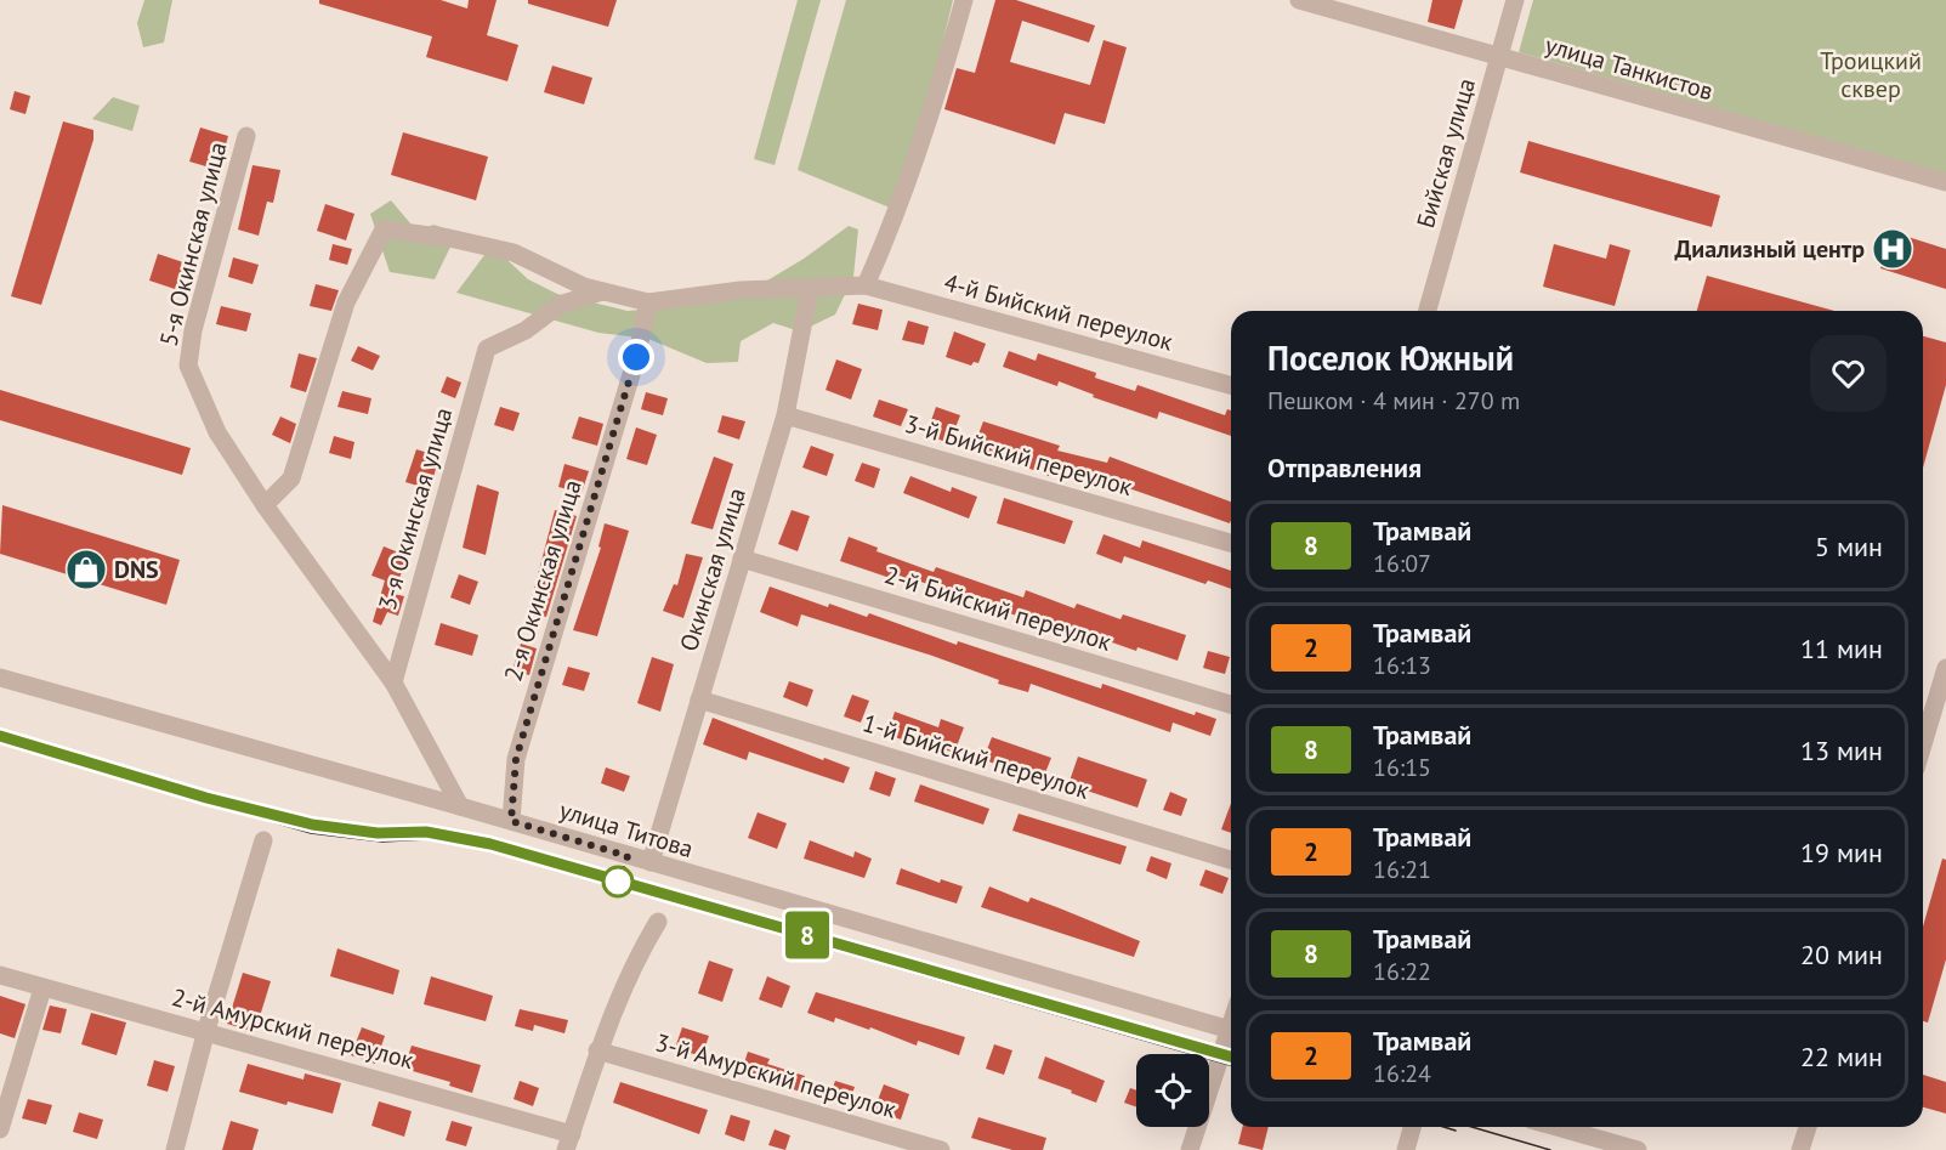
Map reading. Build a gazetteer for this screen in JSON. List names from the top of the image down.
{
  "streets": {
    "street": [
      "улица Танкистов",
      "Бийская улица",
      "5-я Окинская улица",
      "4-й Бийский переулок",
      "3-й Бийский переулок",
      "3-я Окинская улица",
      "Окинская улица",
      "2-я Окинская улица",
      "2-й Бийский переулок",
      "1-й Бийский переулок",
      "улица Титова",
      "2-й Амурский переулок",
      "3-й Амурский переулок"
    ]
  },
  "crossings": [
    ["улица Танкистов", "Бийская улица"],
    ["4-й Бийский переулок", "Окинская улица"],
    ["4-й Бийский переулок", "2-я Окинская улица"],
    ["3-й Бийский переулок", "Окинская улица"],
    ["Окинская улица", "2-й Бийский переулок"],
    ["Окинская улица", "1-й Бийский переулок"],
    ["Окинская улица", "улица Титова"],
    ["2-я Окинская улица", "улица Титова"]
  ],
  "parks": ["Троицкий сквер"],
  "places": {
    "hospital": ["Диализный центр"],
    "shop": ["DNS"]
  },
  "lines": ["tram line 8"],
  "page": {
    "on_map": "8",
    "heading": [
      ["Поселок Южный", "Пешком · 4 мин · 270 m"],
      "Отправления"
    ],
    "list": [
      {
        "mark": "8",
        "name": "Трамвай",
        "note": "16:07",
        "value": "5 мин"
      },
      {
        "mark": "2",
        "name": "Трамвай",
        "note": "16:13",
        "value": "11 мин"
      },
      {
        "mark": "8",
        "name": "Трамвай",
        "note": "16:15",
        "value": "13 мин"
      },
      {
        "mark": "2",
        "name": "Трамвай",
        "note": "16:21",
        "value": "19 мин"
      },
      {
        "mark": "8",
        "name": "Трамвай",
        "note": "16:22",
        "value": "20 мин"
      },
      {
        "mark": "2",
        "name": "Трамвай",
        "note": "16:24",
        "value": "22 мин"
      }
    ]
  }
}
